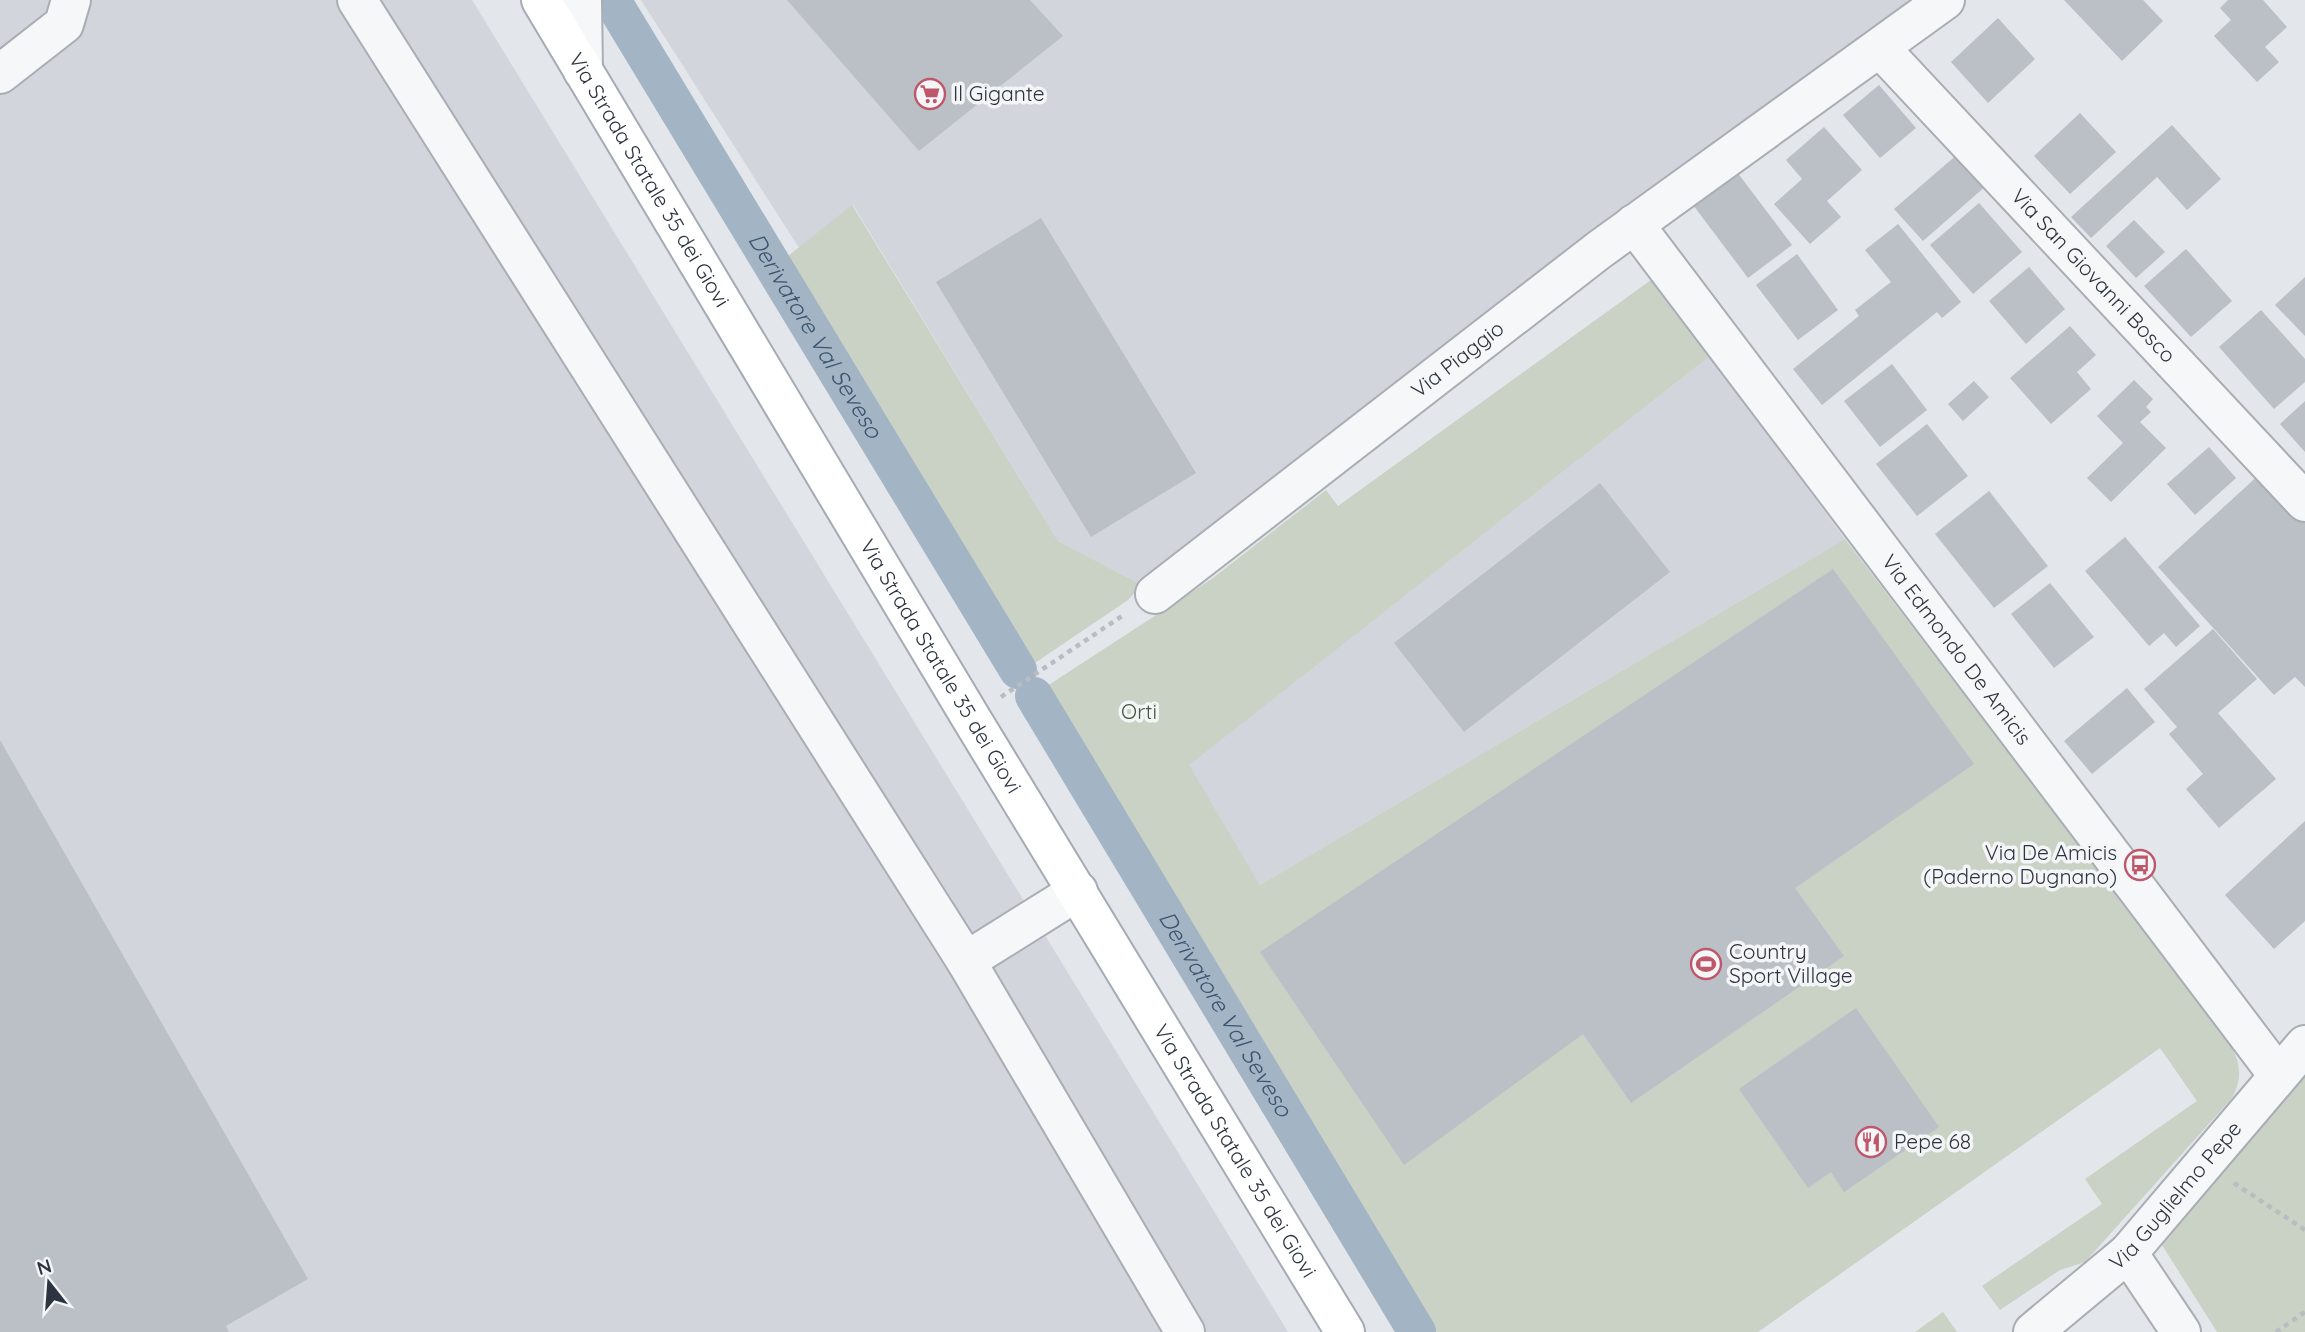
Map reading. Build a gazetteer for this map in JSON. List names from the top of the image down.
{
  "streets": {
    "main road": ["Via Strada Statale 35 dei Giovi"],
    "street": [
      "Via San Giovanni Bosco",
      "Via Piaggio",
      "Via Edmondo De Amicis",
      "Via Guglielmo Pepe"
    ]
  },
  "crossings": [
    ["Via San Giovanni Bosco", "Via Piaggio"],
    ["Via Piaggio", "Via Edmondo De Amicis"],
    ["Via Edmondo De Amicis", "Via Guglielmo Pepe"]
  ],
  "water": ["Derivatore Val Seveso"],
  "parks": ["Orti"],
  "places": {
    "supermarket": ["Il Gigante"],
    "bus stop": ["Via De Amicis (Paderno Dugnano)"],
    "sports": ["Country Sport Village"],
    "restaurant": ["Pepe 68"]
  },
  "north": "top"
}
